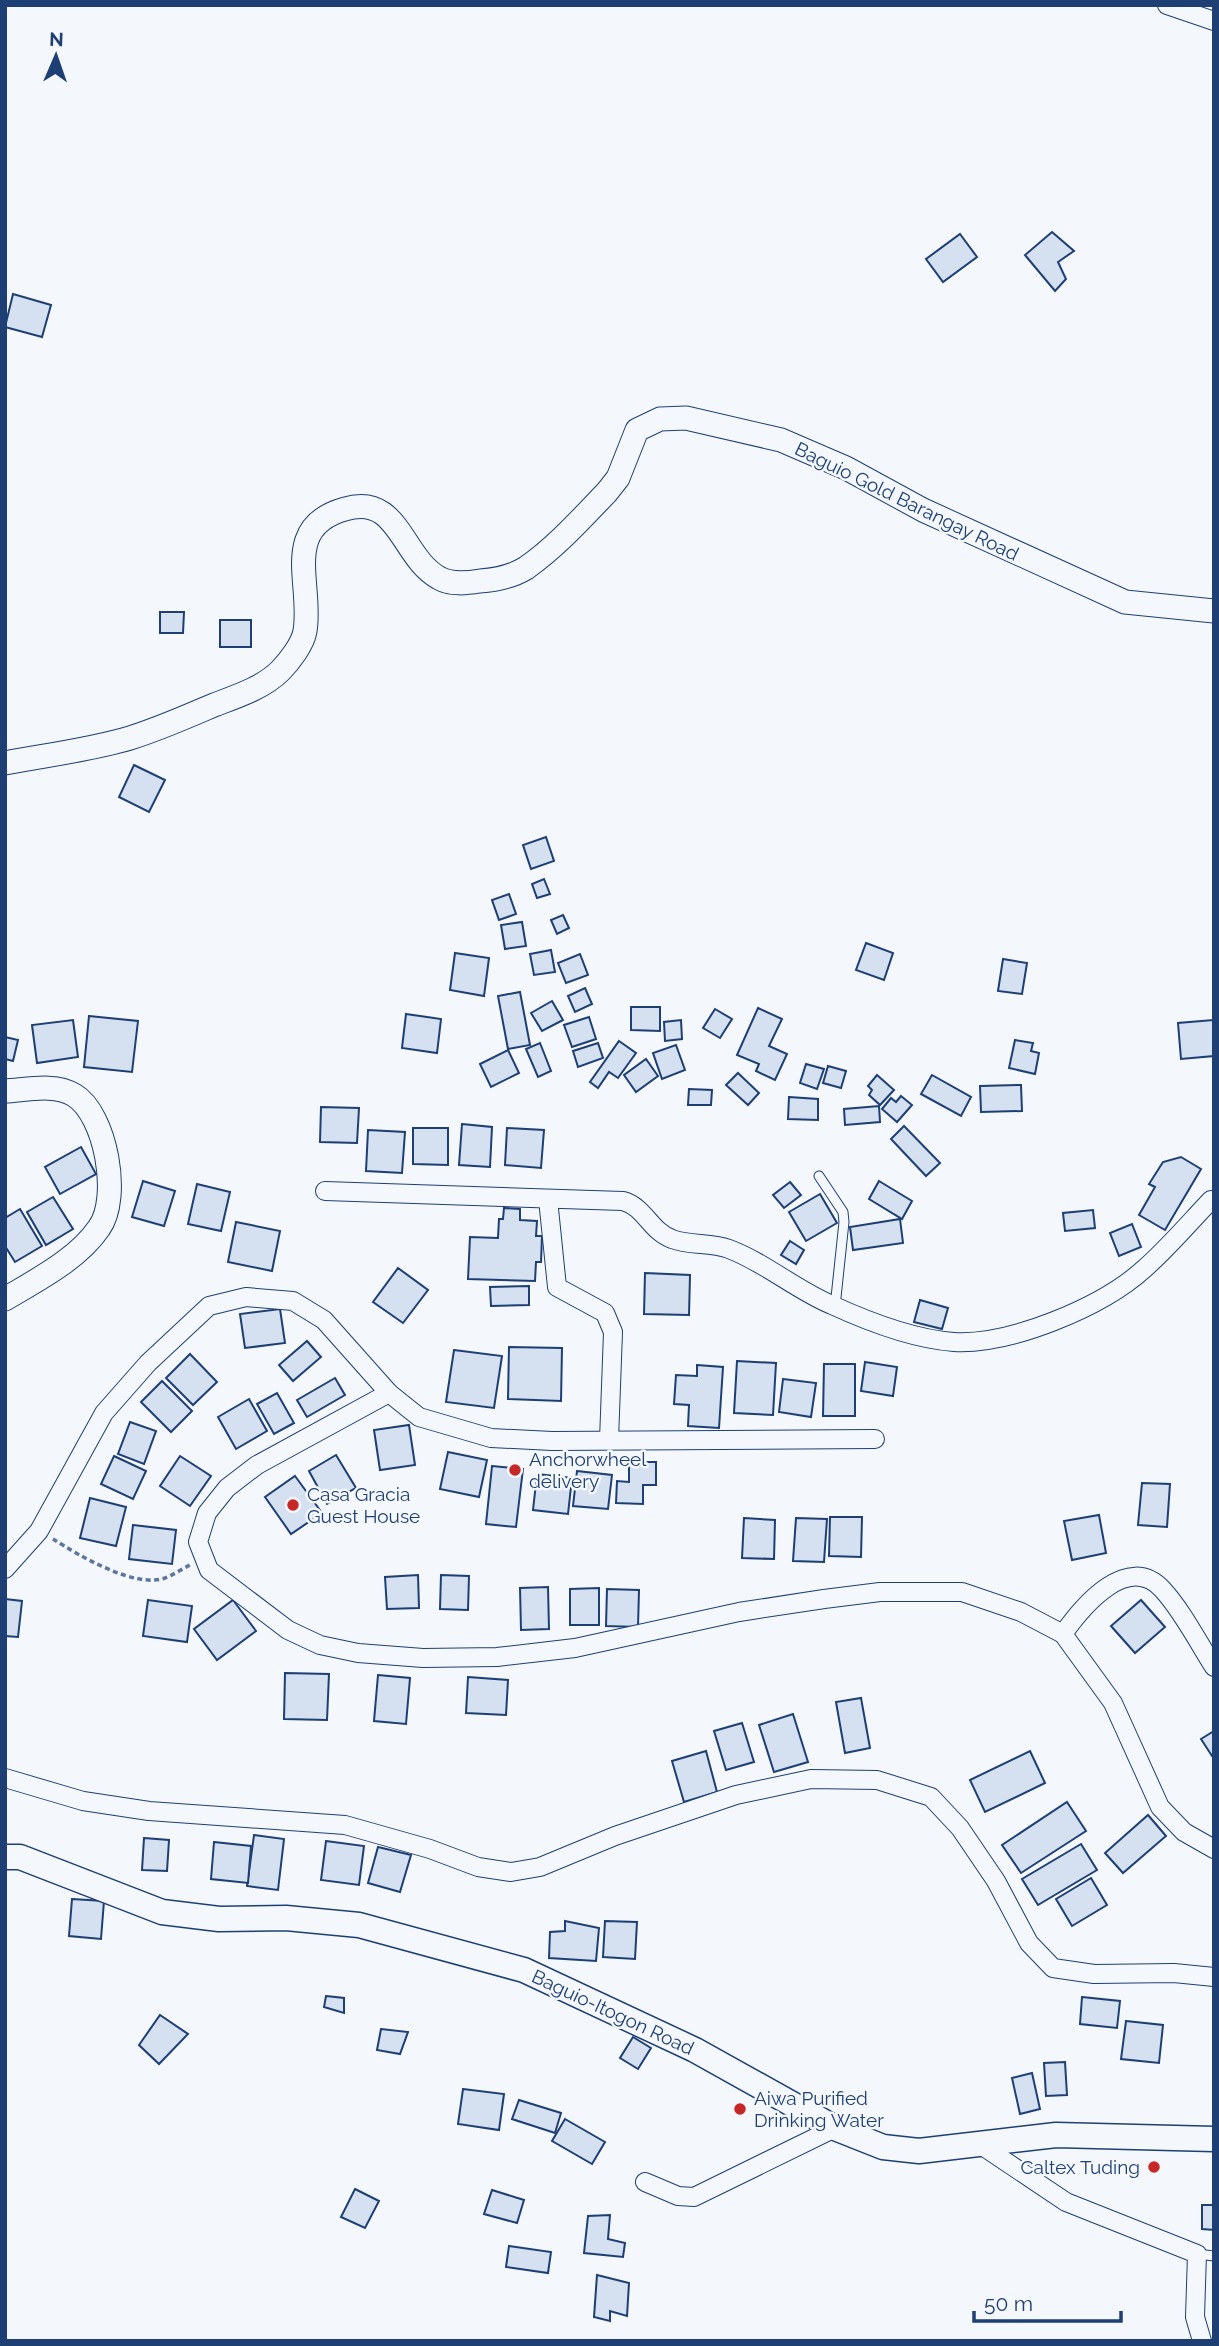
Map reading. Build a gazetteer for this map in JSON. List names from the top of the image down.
{
  "streets": {
    "main road": ["Baguio-Itogon Road"],
    "street": ["Baguio Gold Barangay Road"]
  },
  "places": [
    "Anchorwheel delivery",
    "Casa Gracia Guest House",
    "Aiwa Purified Drinking Water",
    "Caltex Tuding"
  ],
  "scale_bar": "50 m",
  "north": "top"
}
